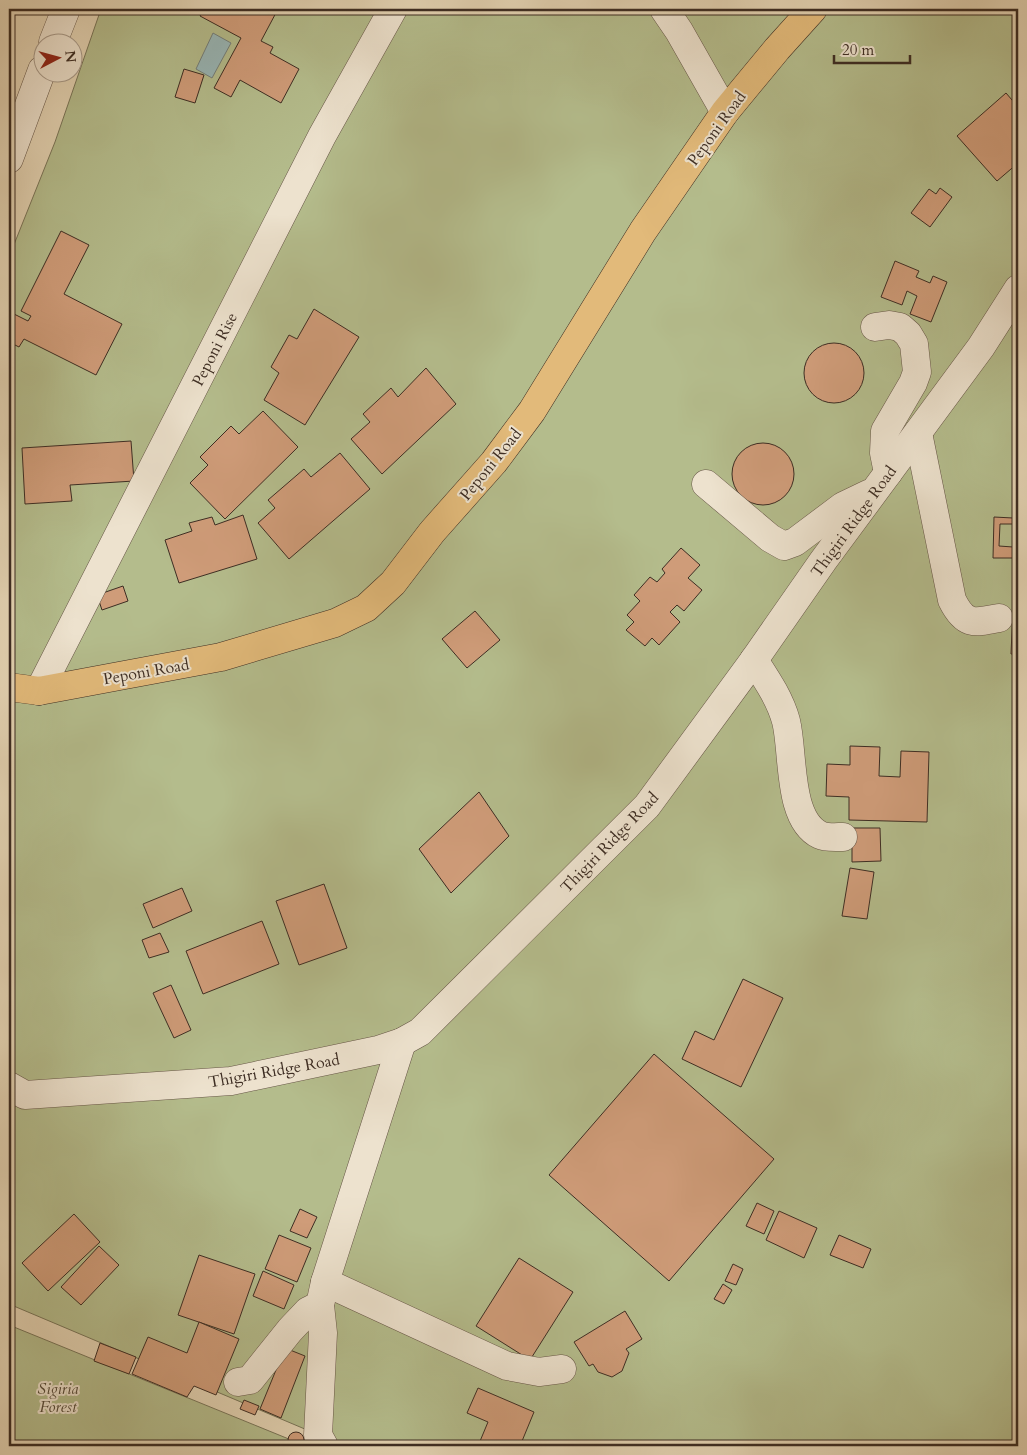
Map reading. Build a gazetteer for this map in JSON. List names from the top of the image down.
{
  "streets": {
    "main road": ["Peponi Road"],
    "street": ["Peponi Rise", "Thigiri Ridge Road"]
  },
  "crossings": [
    ["Peponi Road", "Peponi Rise"]
  ],
  "parks": ["Sigiria Forest"],
  "scale_bar": "20 m",
  "north": "right"
}
